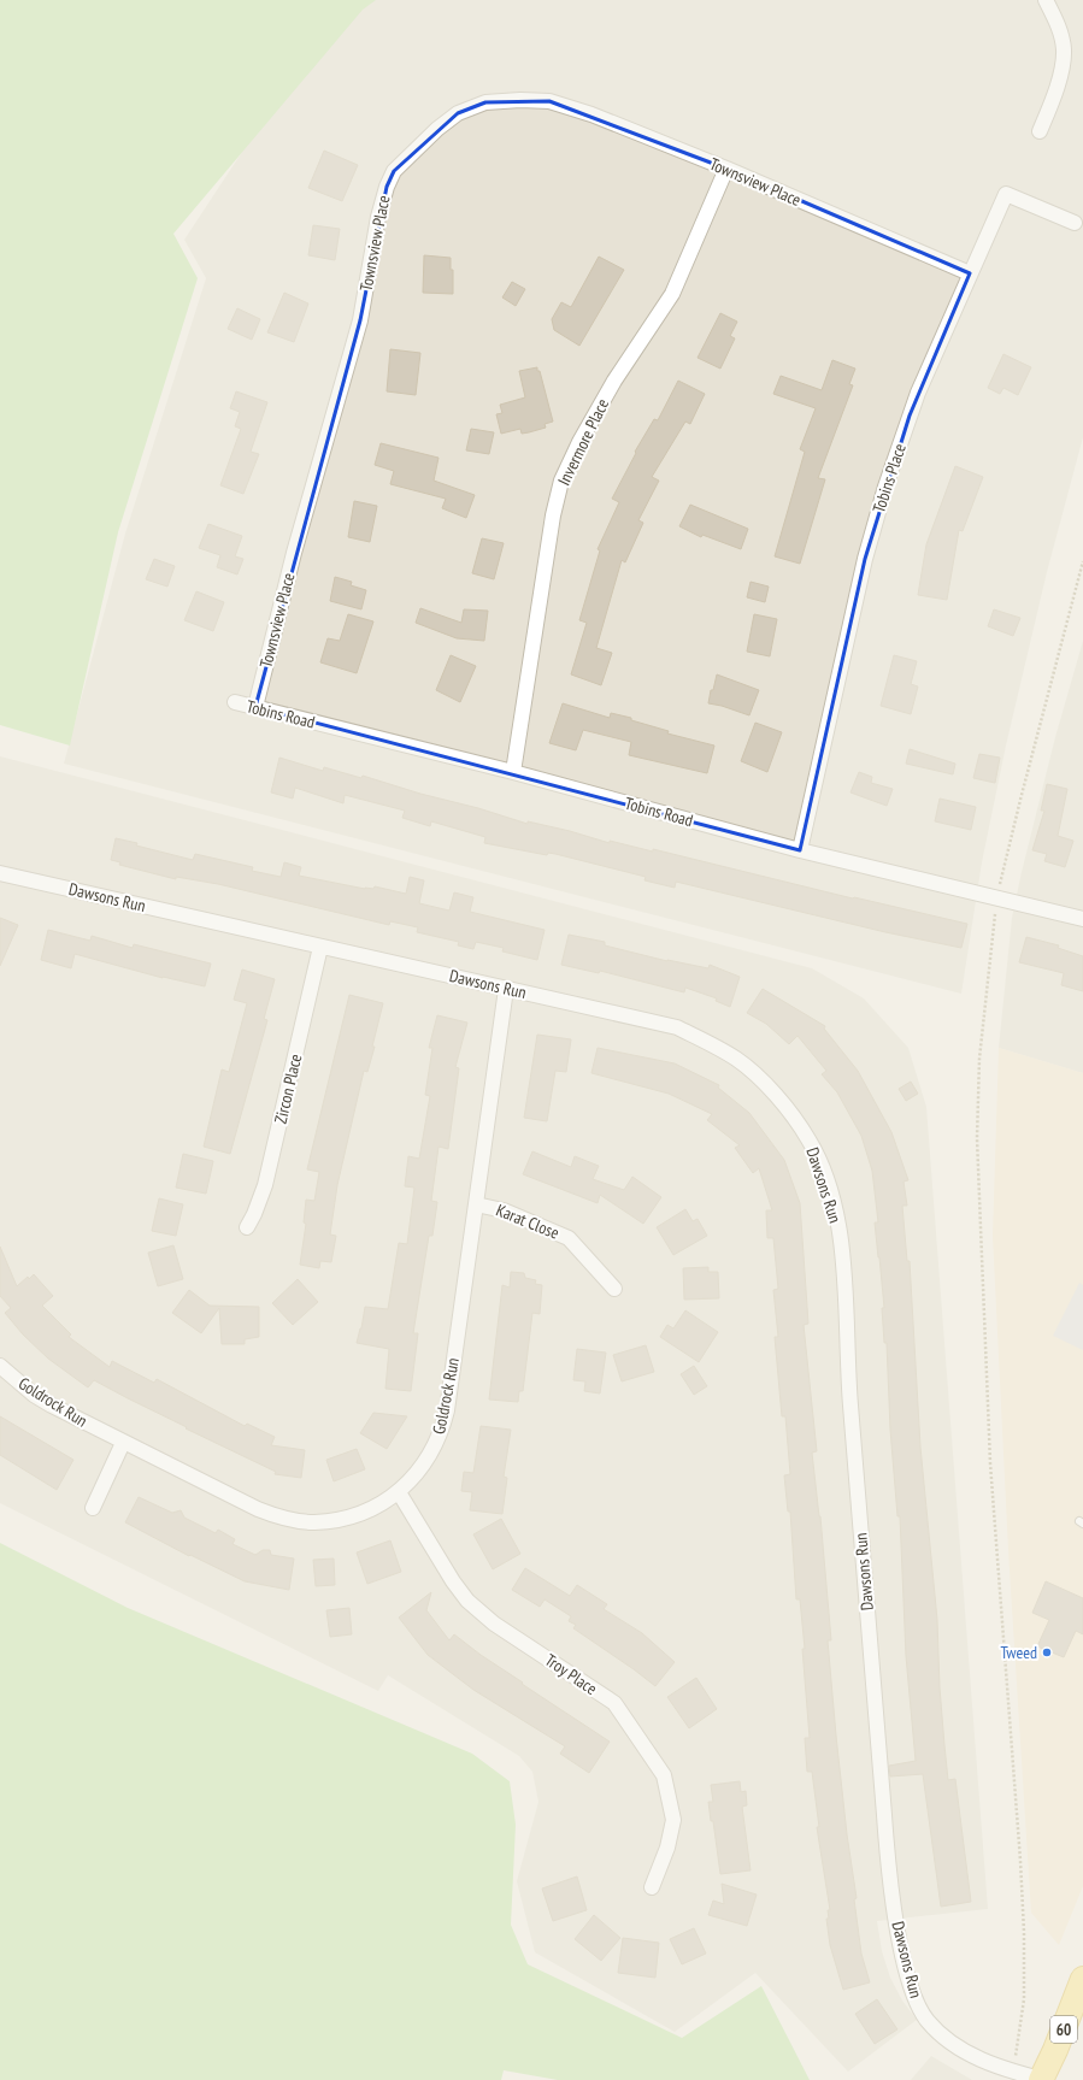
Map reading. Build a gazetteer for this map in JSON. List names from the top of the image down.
{
  "streets": {
    "main road": ["60"],
    "street": [
      "Townsview Place",
      "Invermore Place",
      "Tobins Place",
      "Tobins Road",
      "Dawsons Run",
      "Zircon Place",
      "Karat Close",
      "Goldrock Run",
      "Troy Place"
    ]
  },
  "crossings": [
    ["Townsview Place", "Invermore Place"],
    ["Townsview Place", "Tobins Place"],
    ["Townsview Place", "Tobins Road"],
    ["Invermore Place", "Tobins Road"],
    ["Tobins Place", "Tobins Road"],
    ["Dawsons Run", "Zircon Place"],
    ["Dawsons Run", "Goldrock Run"],
    ["Dawsons Run", "60"],
    ["Karat Close", "Goldrock Run"],
    ["Goldrock Run", "Troy Place"]
  ],
  "places": ["Tweed"]
}
